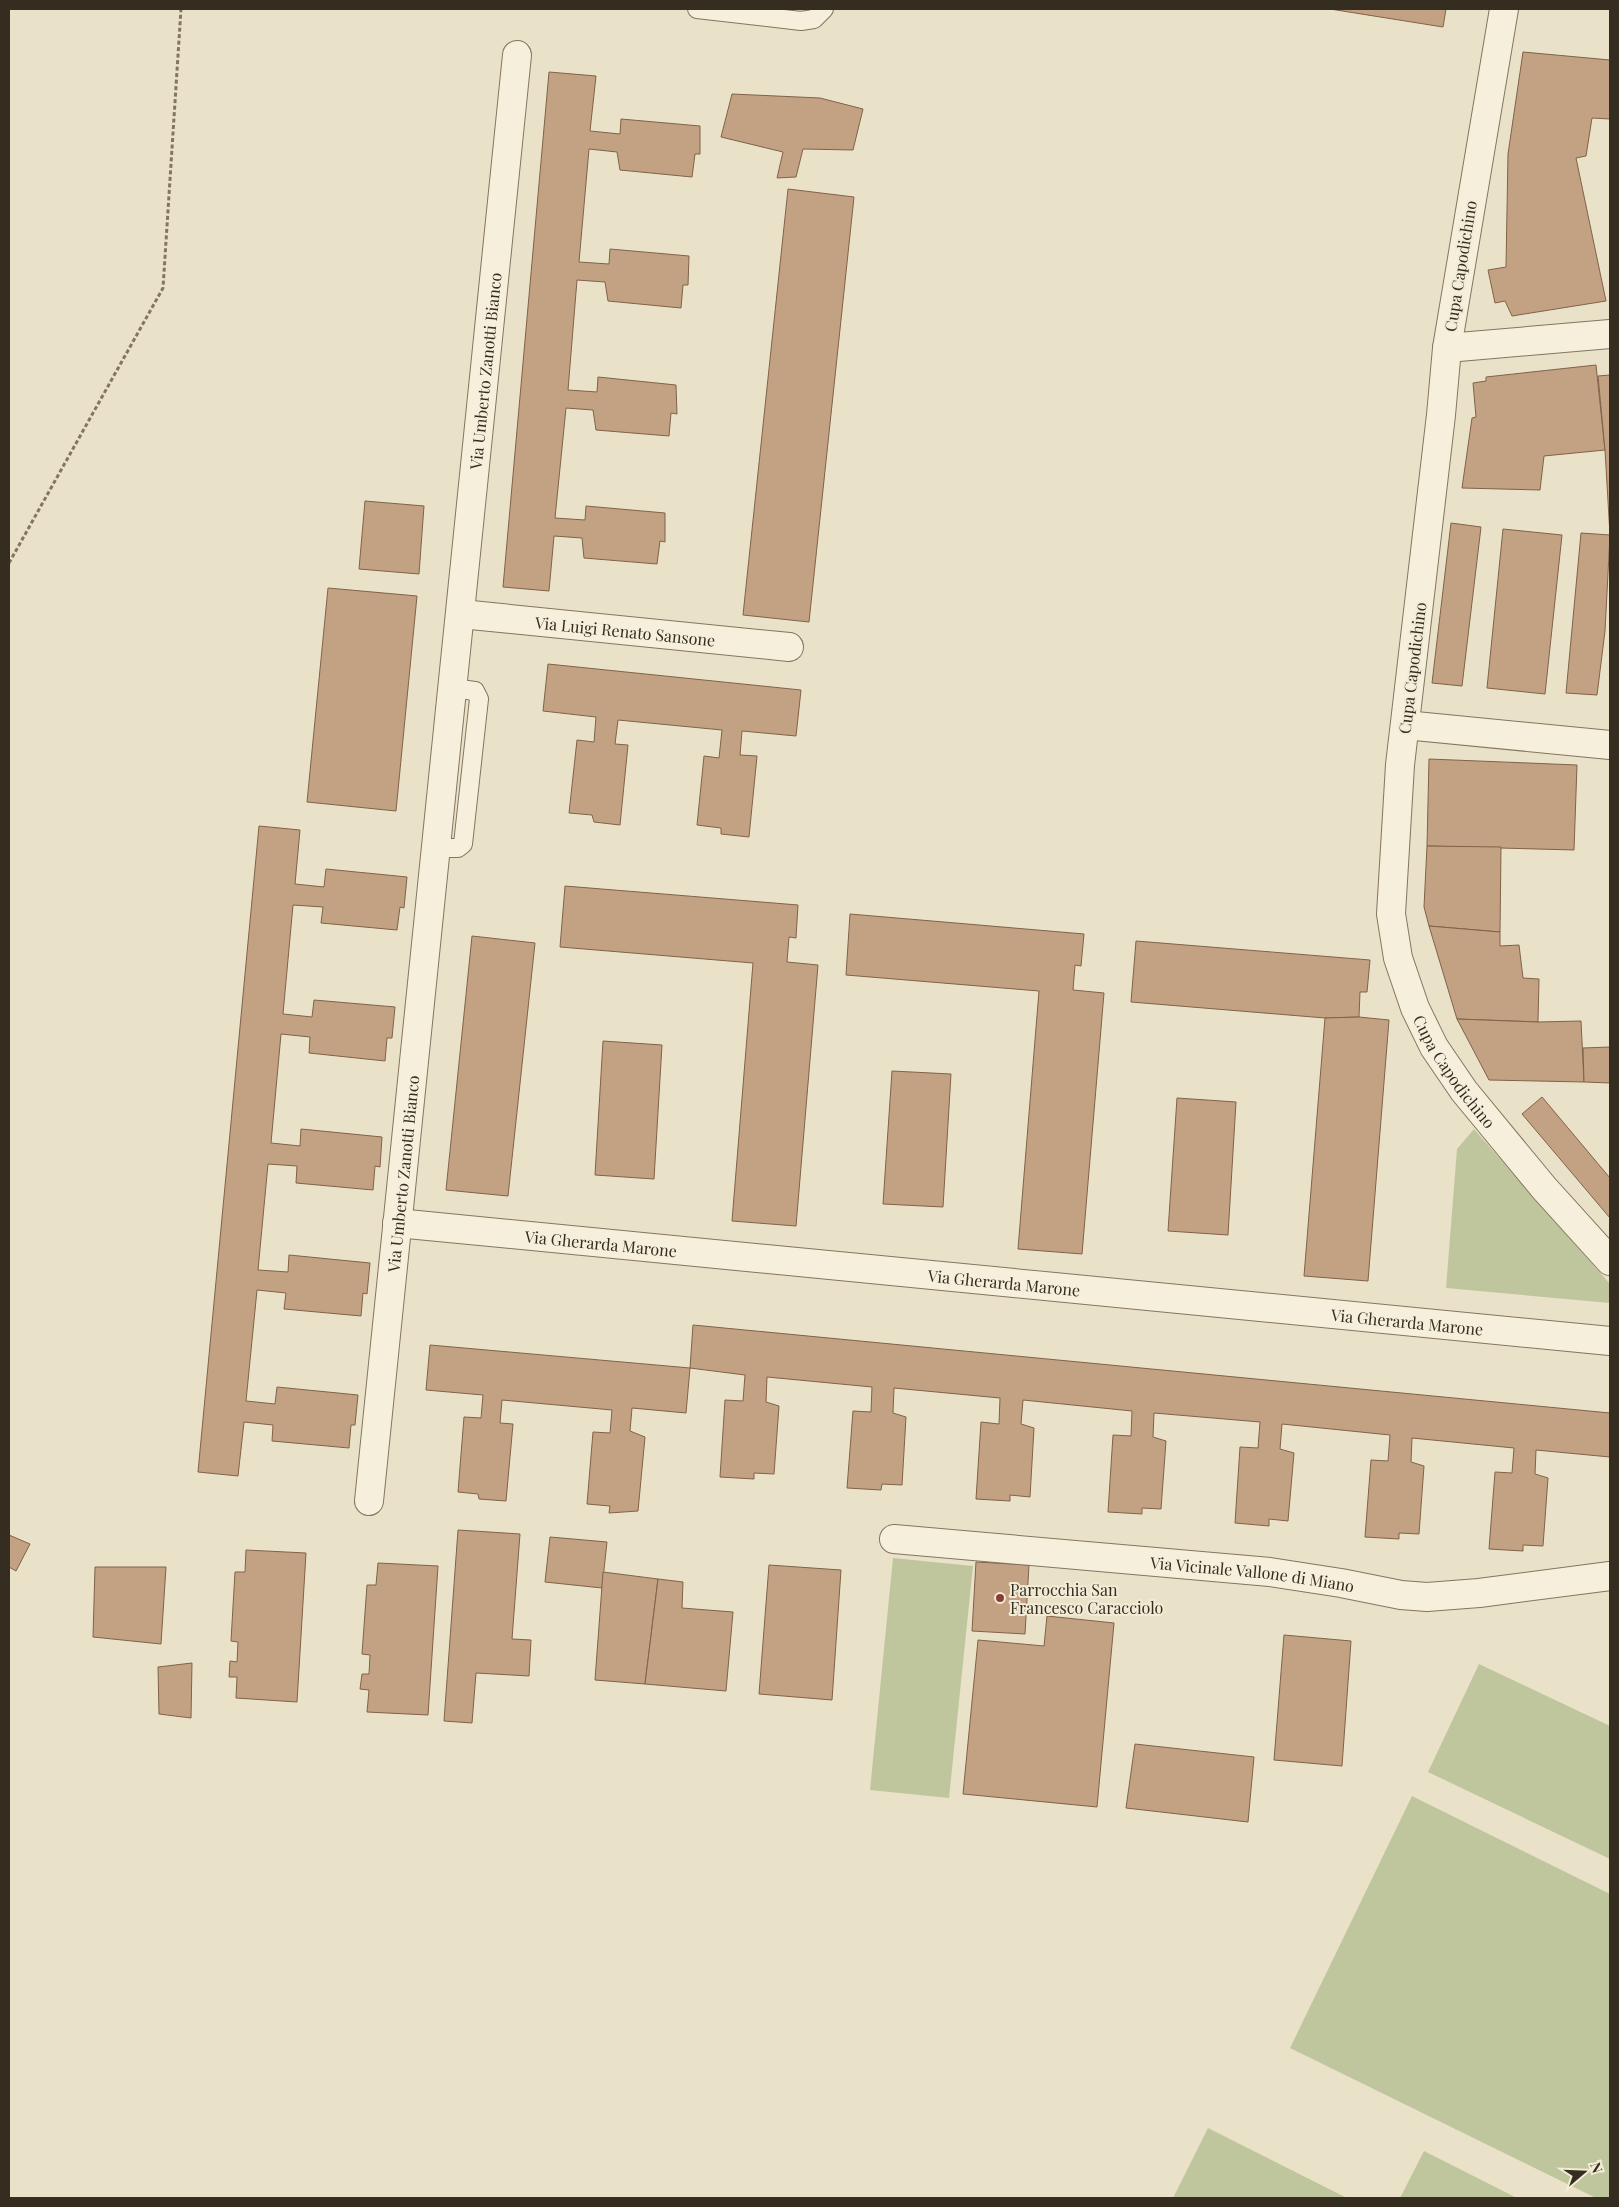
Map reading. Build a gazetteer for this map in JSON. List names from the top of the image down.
{
  "streets": {
    "street": [
      "Cupa Capodichino",
      "Via Umberto Zanotti Bianco",
      "Via Luigi Renato Sansone",
      "Via Gherarda Marone",
      "Via Vicinale Vallone di Miano"
    ]
  },
  "crossings": [
    ["Via Umberto Zanotti Bianco", "Via Luigi Renato Sansone"],
    ["Via Umberto Zanotti Bianco", "Via Gherarda Marone"]
  ],
  "places": ["Parrocchia San Francesco Caracciolo"],
  "north": "right"
}
